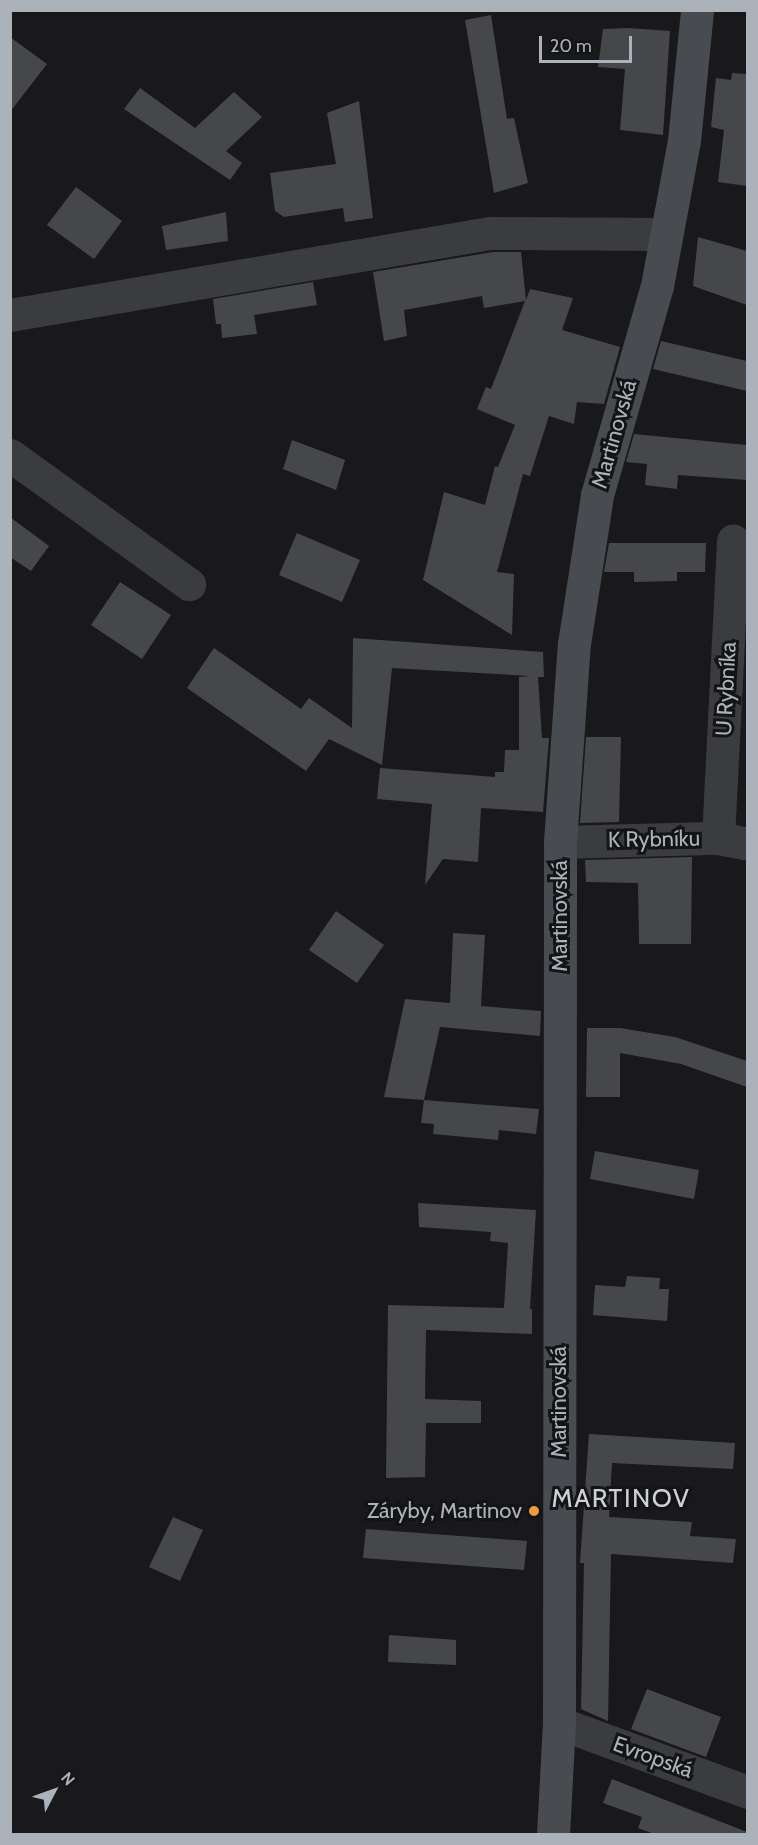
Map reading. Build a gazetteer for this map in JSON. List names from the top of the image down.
{
  "streets": {
    "street": [
      "Martinovská",
      "U Rybníka",
      "K Rybníku",
      "Evropská"
    ]
  },
  "crossings": [
    ["Martinovská", "K Rybníku"],
    ["Martinovská", "Evropská"],
    ["U Rybníka", "K Rybníku"]
  ],
  "districts": ["MARTINOV"],
  "places": ["Záryby, Martinov"],
  "scale_bar": "20 m",
  "north": "top right"
}
